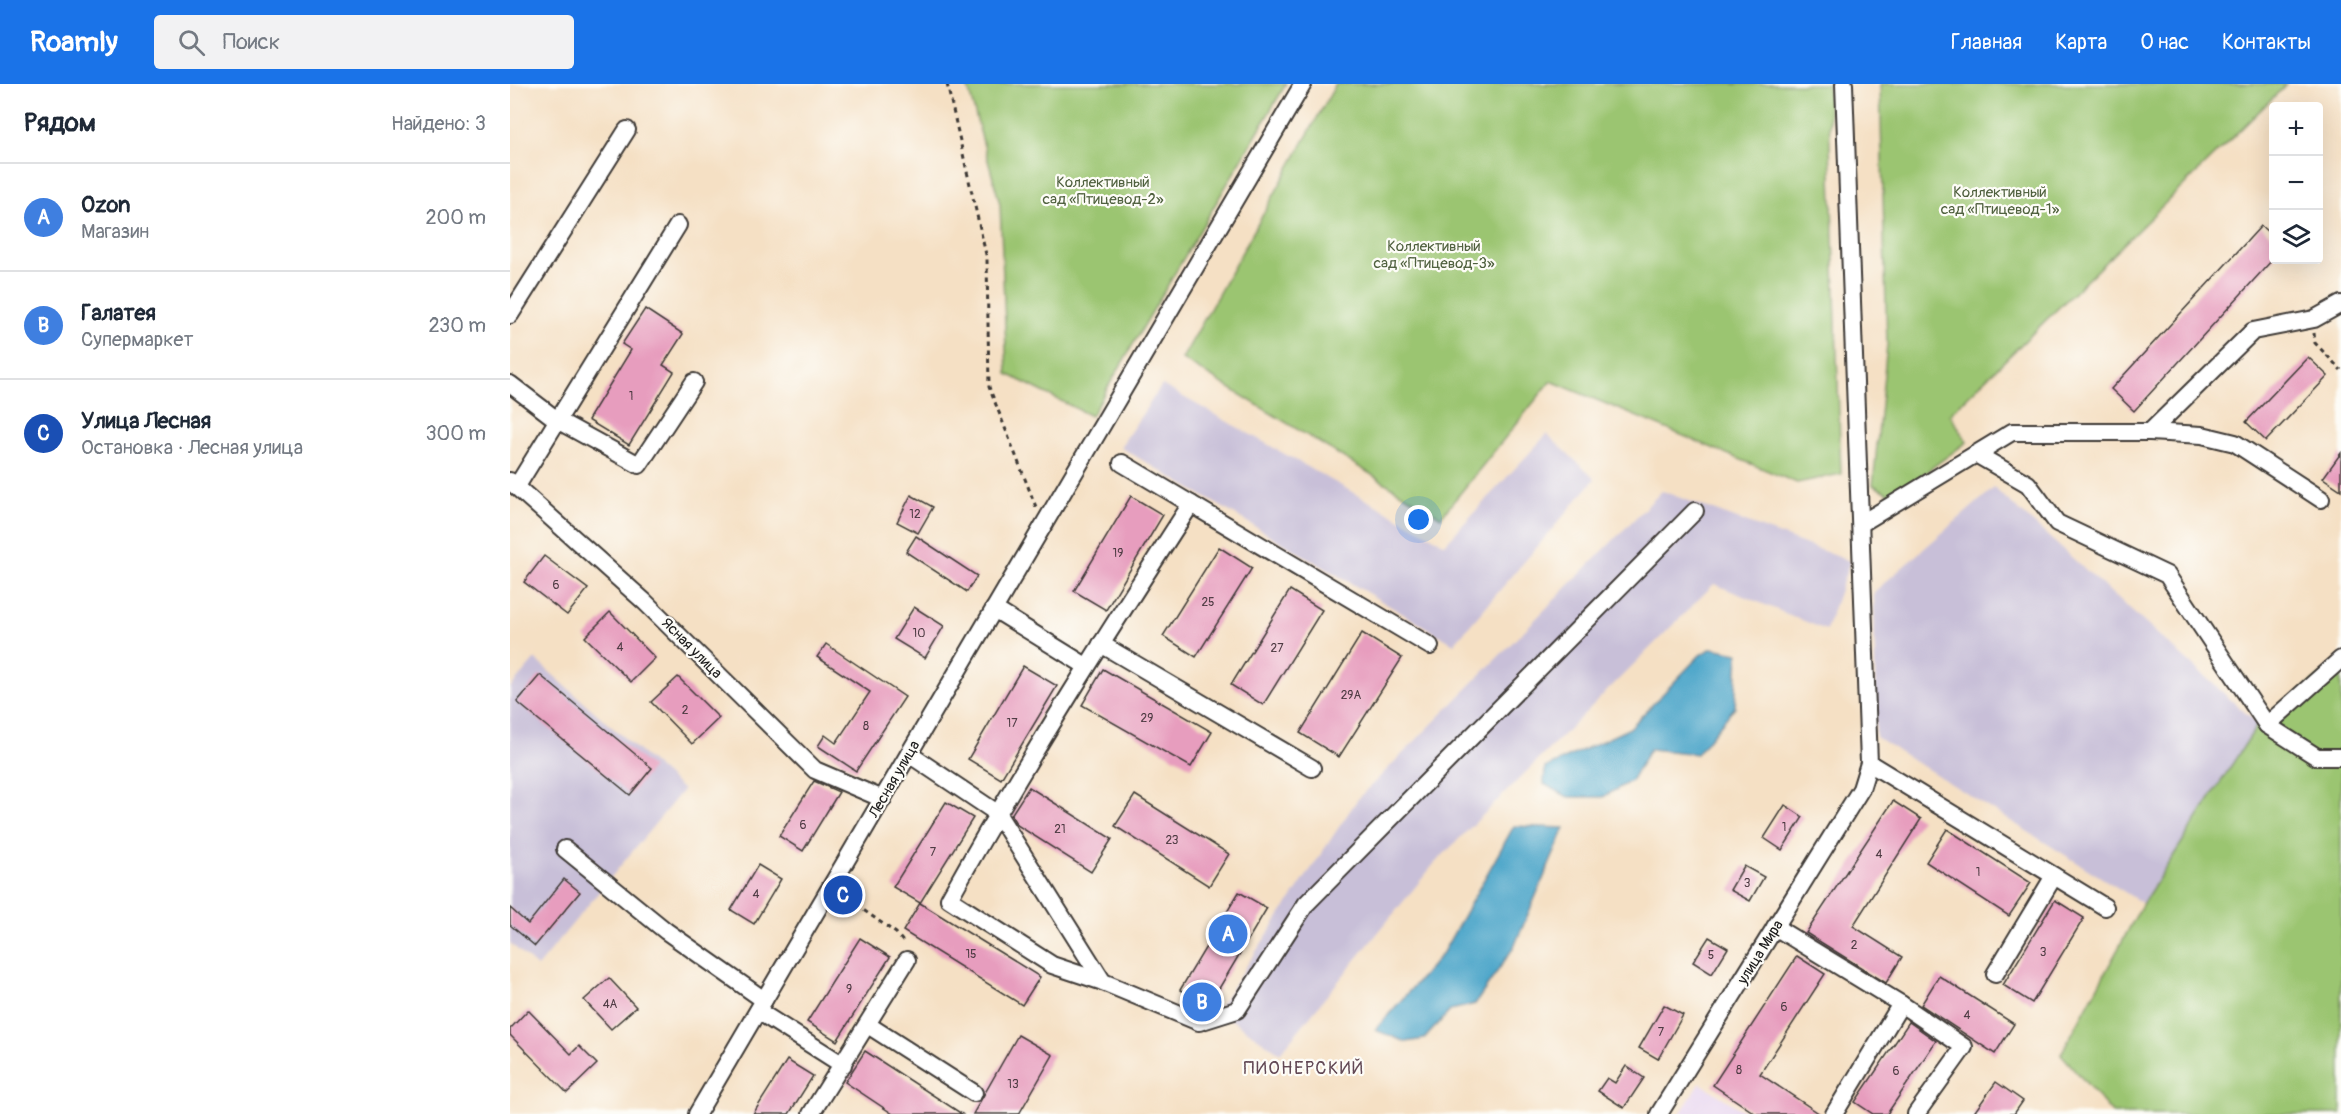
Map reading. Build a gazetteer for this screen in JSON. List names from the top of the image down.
{
  "streets": {
    "street": ["Ясная улица", "Лесная улица", "улица Мира"]
  },
  "crossings": [
    ["Ясная улица", "Лесная улица"]
  ],
  "districts": ["ПИОНЕРСКИЙ"],
  "parks": ["Коллективный сад «Птицевод-2»", "Коллективный сад «Птицевод-1»", "Коллективный сад «Птицевод-3»"],
  "house_numbers": [
    "1",
    "12",
    "19",
    "6",
    "25",
    "10",
    "4",
    "27",
    "29А",
    "2",
    "29",
    "17",
    "8",
    "6",
    "1",
    "21",
    "23",
    "7",
    "4",
    "1",
    "3",
    "4",
    "2",
    "3",
    "15",
    "5",
    "9",
    "4А",
    "6",
    "4",
    "7",
    "8",
    "6",
    "13"
  ],
  "page": {
    "header": "Roamly",
    "search": "Поиск",
    "nav": [
      "Главная",
      "Карта",
      "О нас",
      "Контакты"
    ],
    "heading": ["Рядом", "Найдено: 3"],
    "map_buttons": ["+", "−"],
    "list": [
      {
        "mark": "A",
        "name": "Ozon",
        "note": "Магазин",
        "value": "200 m"
      },
      {
        "mark": "B",
        "name": "Галатея",
        "note": "Супермаркет",
        "value": "230 m"
      },
      {
        "mark": "C",
        "name": "Улица Лесная",
        "note": "Остановка · Лесная улица",
        "value": "300 m"
      }
    ],
    "pins": ["C", "A", "B"]
  }
}
